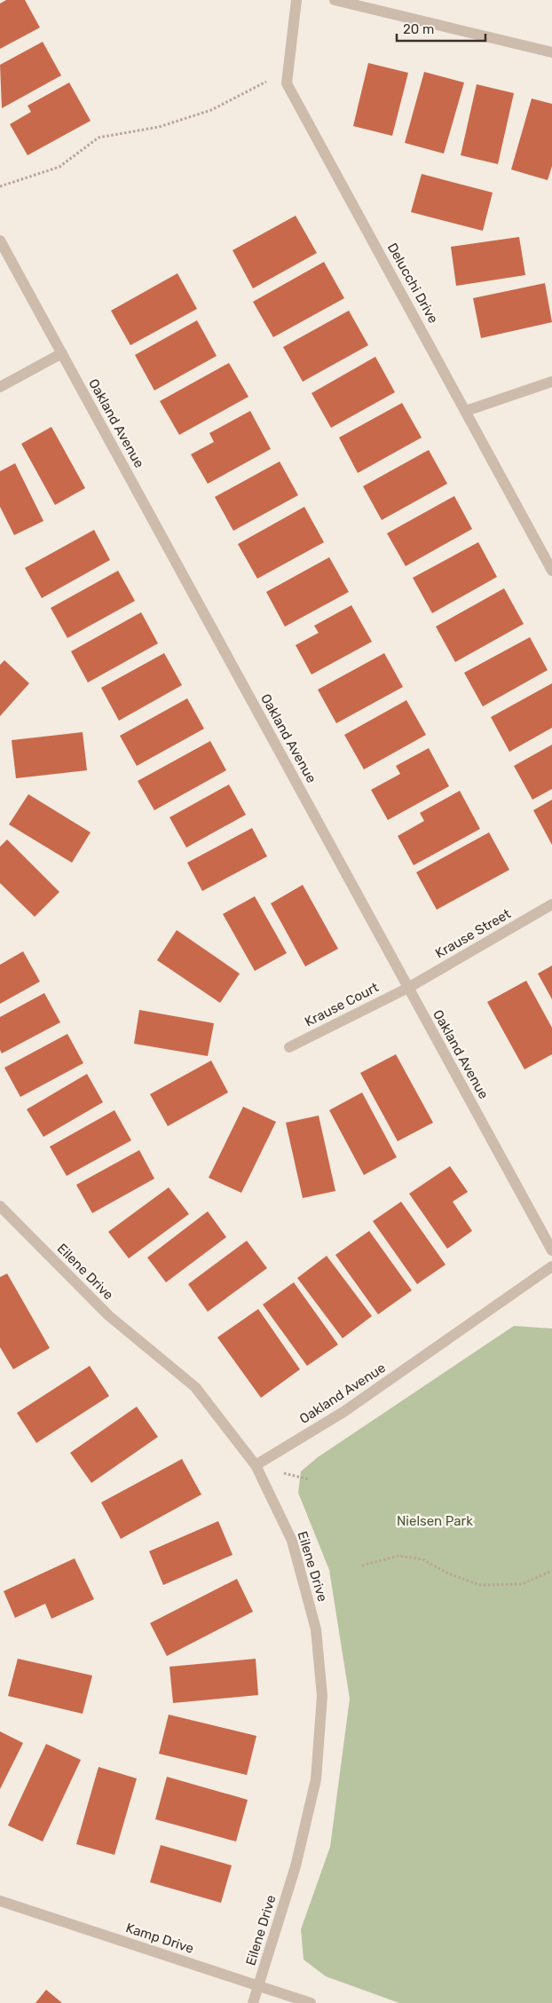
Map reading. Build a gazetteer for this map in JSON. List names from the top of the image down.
{
  "streets": {
    "street": [
      "Delucchi Drive",
      "Oakland Avenue",
      "Krause Street",
      "Krause Court",
      "Eilene Drive",
      "Kamp Drive"
    ]
  },
  "crossings": [
    ["Oakland Avenue", "Krause Street"],
    ["Oakland Avenue", "Krause Court"],
    ["Oakland Avenue", "Eilene Drive"],
    ["Krause Street", "Krause Court"],
    ["Eilene Drive", "Kamp Drive"]
  ],
  "parks": ["Nielsen Park"],
  "scale_bar": "20 m"
}
